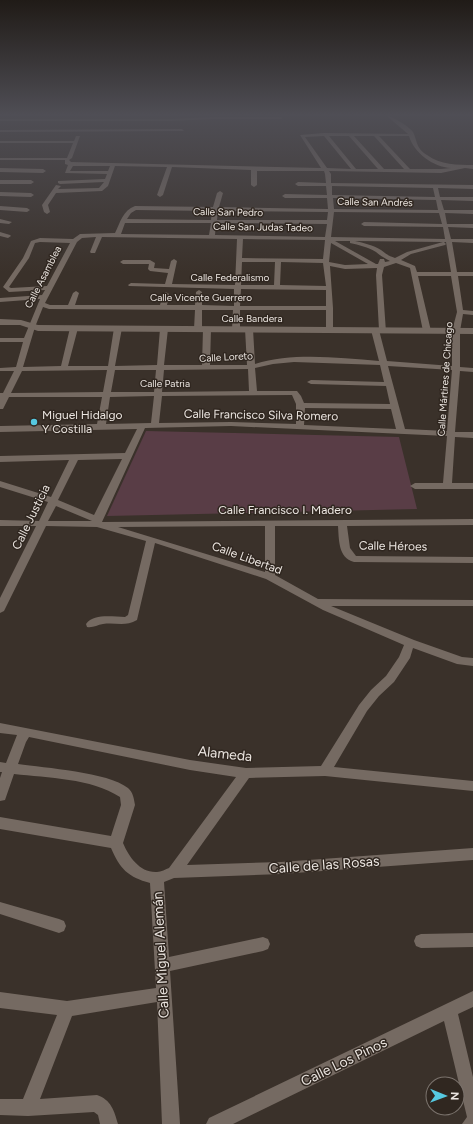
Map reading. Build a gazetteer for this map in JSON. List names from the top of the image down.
{
  "streets": {
    "street": [
      "Calle San Andrés",
      "Calle San Pedro",
      "Calle San Judas Tadeo",
      "Calle Asamblea",
      "Calle Federalismo",
      "Calle Vicente Guerrero",
      "Calle Bandera",
      "Calle Loreto",
      "Calle Mártires de Chicago",
      "Calle Patria",
      "Calle Francisco Silva Romero",
      "Calle Francisco I. Madero",
      "Calle Justicia",
      "Calle Héroes",
      "Calle Libertad",
      "Alameda",
      "Calle de las Rosas",
      "Calle Miguel Alemán",
      "Calle Los Pinos"
    ]
  },
  "crossings": [
    ["Calle San Andrés", "Calle San Pedro"],
    ["Calle San Andrés", "Calle Mártires de Chicago"],
    ["Calle San Judas Tadeo", "Calle Asamblea"],
    ["Calle San Judas Tadeo", "Calle Mártires de Chicago"],
    ["Calle Asamblea", "Calle Vicente Guerrero"],
    ["Calle Asamblea", "Calle Bandera"],
    ["Calle Asamblea", "Calle Loreto"],
    ["Calle Asamblea", "Calle Patria"],
    ["Calle Bandera", "Calle Mártires de Chicago"],
    ["Calle Loreto", "Calle Mártires de Chicago"],
    ["Calle Mártires de Chicago", "Calle Francisco Silva Romero"],
    ["Calle Francisco I. Madero", "Calle Héroes"],
    ["Calle Francisco I. Madero", "Calle Libertad"],
    ["Calle Justicia", "Calle Libertad"],
    ["Calle de las Rosas", "Calle Miguel Alemán"]
  ],
  "places": ["Miguel Hidalgo Y Costilla"],
  "north": "right"
}
